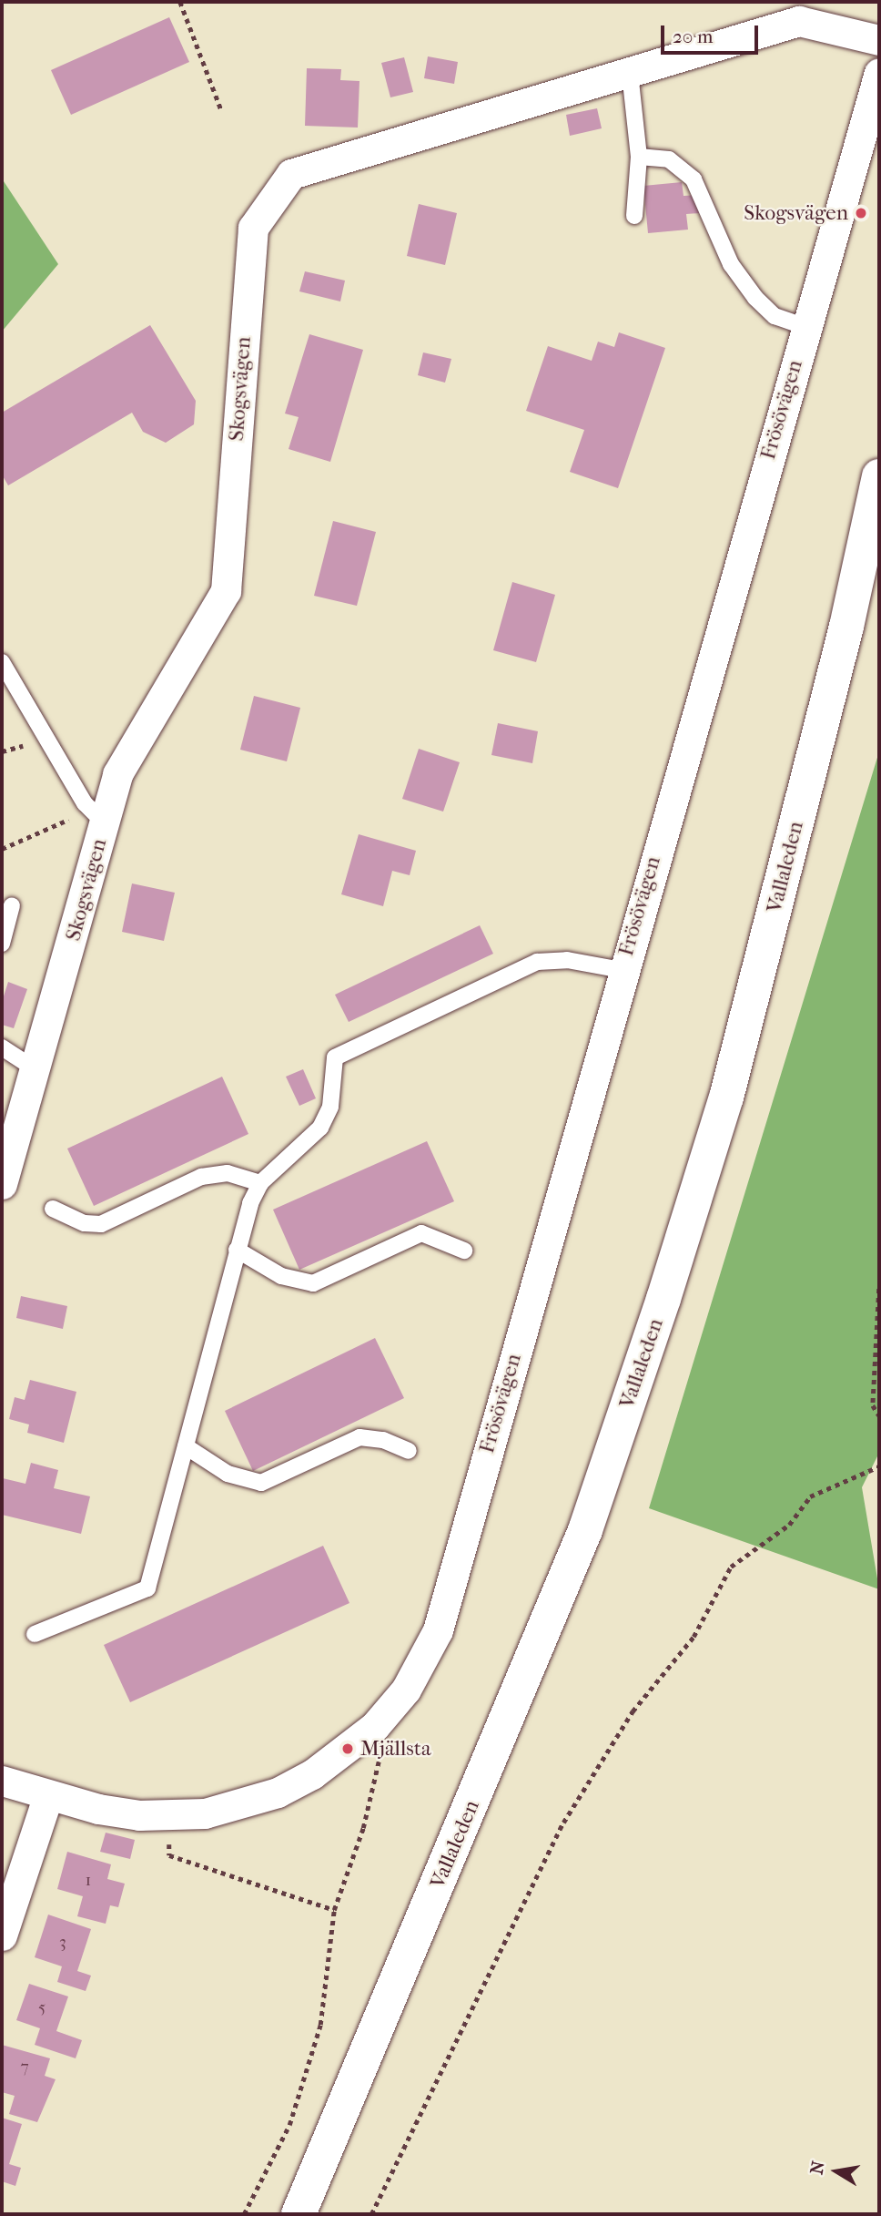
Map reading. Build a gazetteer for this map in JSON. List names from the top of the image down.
{
  "streets": {
    "main road": ["Vallaleden"],
    "street": ["Skogsvägen", "Frösövägen"]
  },
  "places": ["Skogsvägen", "Mjällsta"],
  "house_numbers": [
    "1",
    "3",
    "5",
    "7"
  ],
  "scale_bar": "20 m",
  "north": "left"
}
